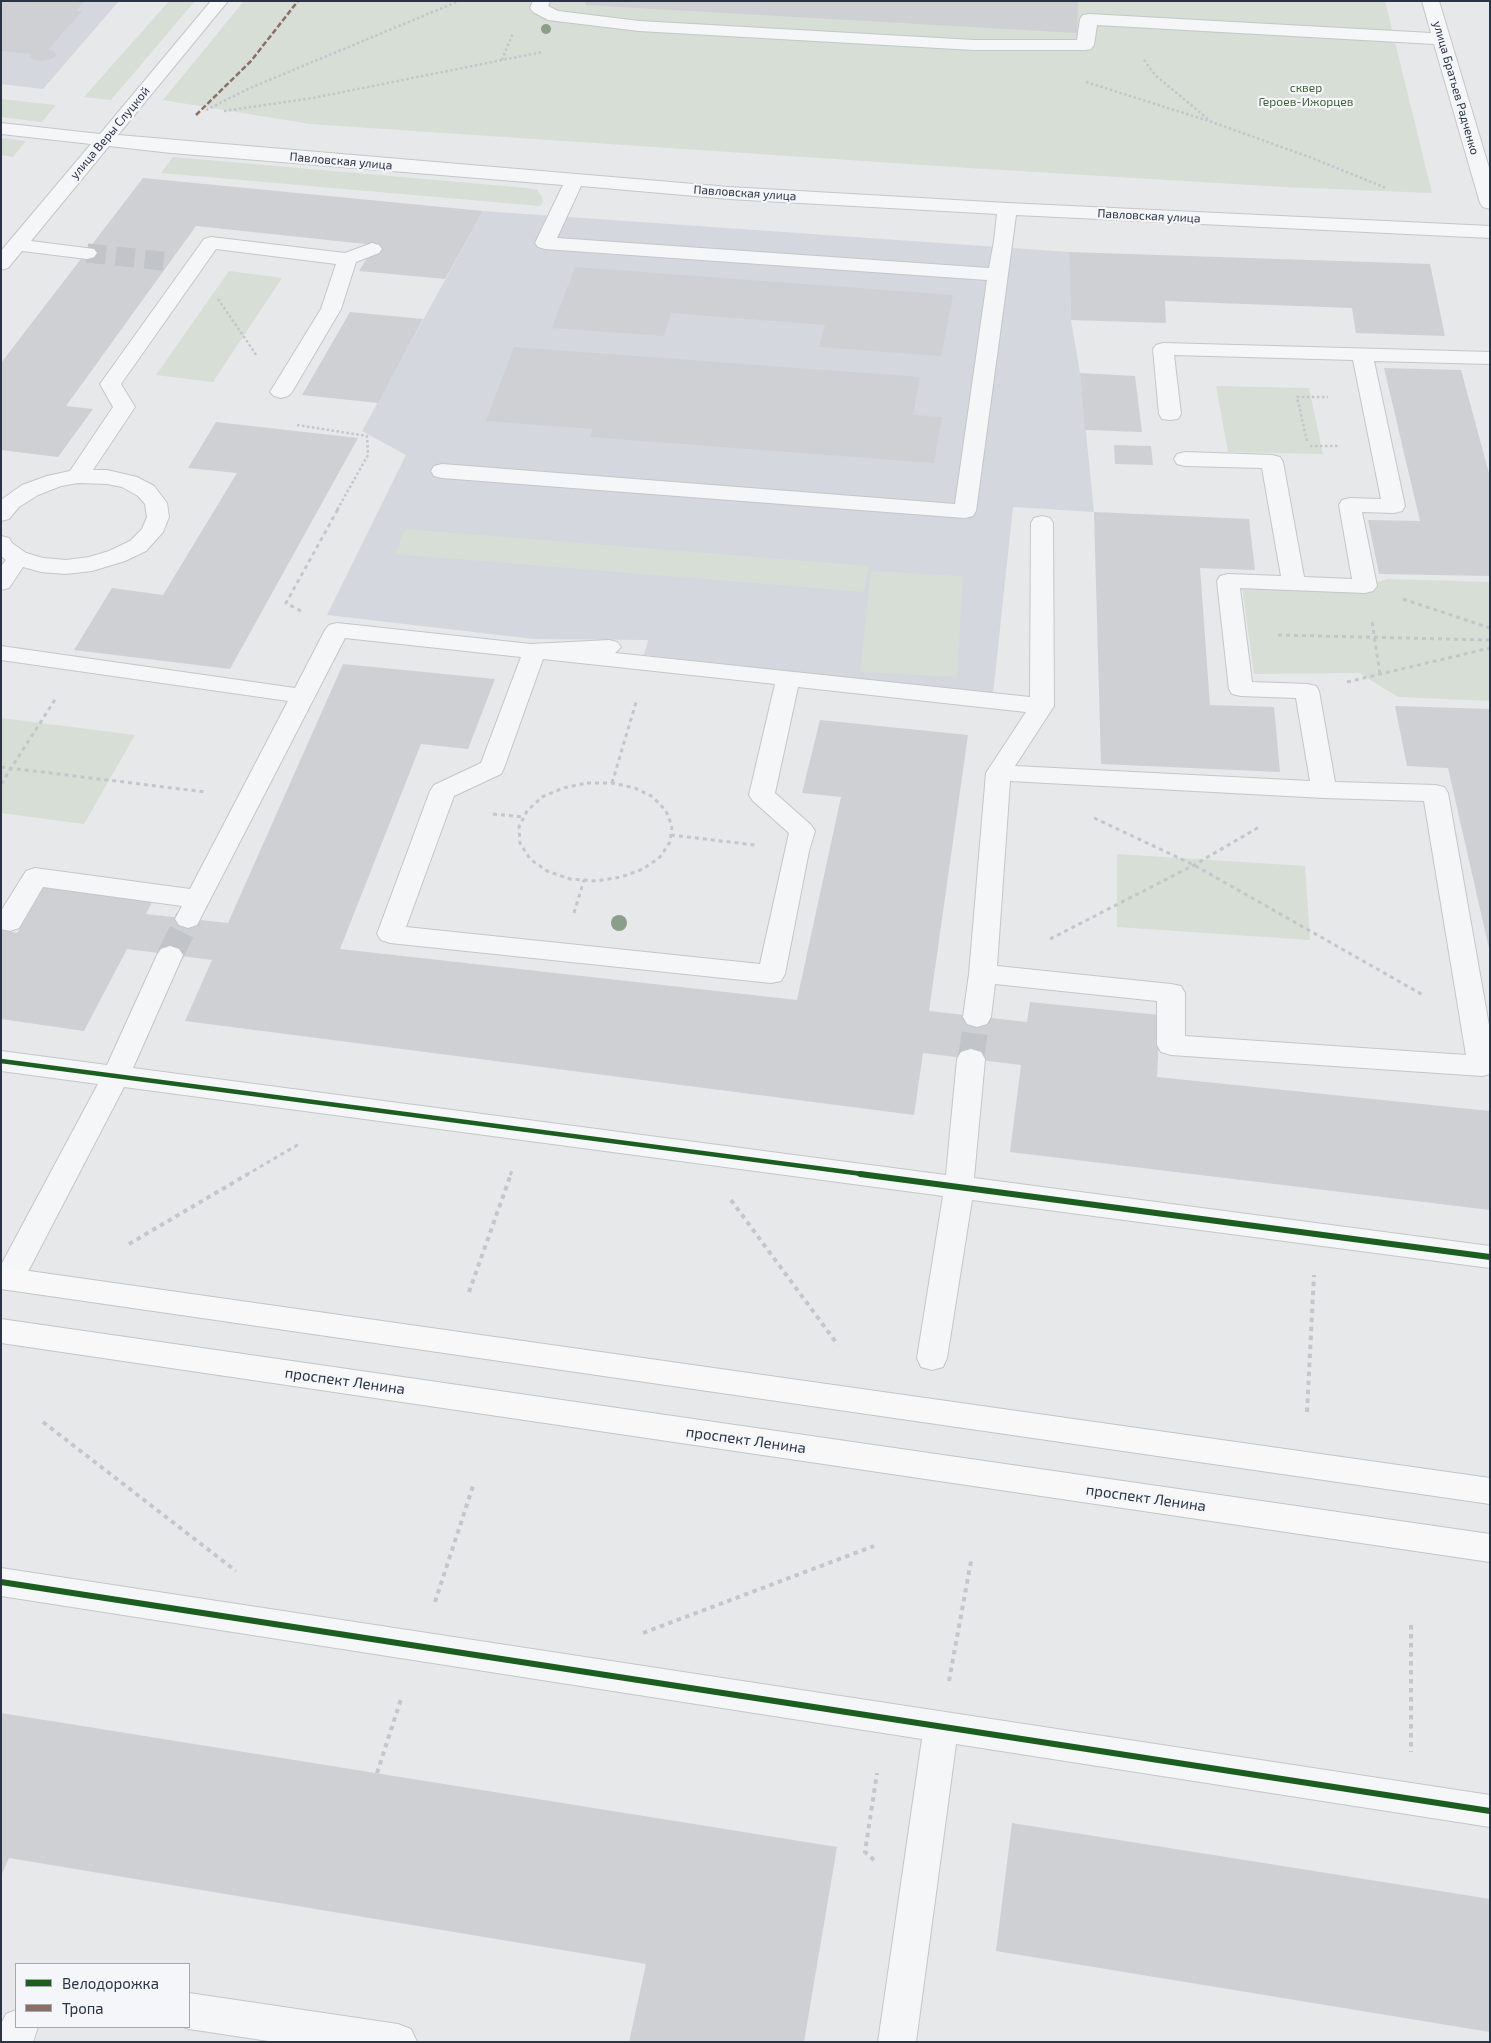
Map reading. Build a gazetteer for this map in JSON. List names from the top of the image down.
{
  "streets": {
    "main road": ["проспект Ленина"],
    "street": ["улица Братьев Радченко", "улица Веры Слуцкой", "Павловская улица"]
  },
  "crossings": [
    ["улица Веры Слуцкой", "Павловская улица"]
  ],
  "parks": ["сквер Героев-Ижорцев"],
  "legend": ["Велодорожка", "Тропа"]
}
